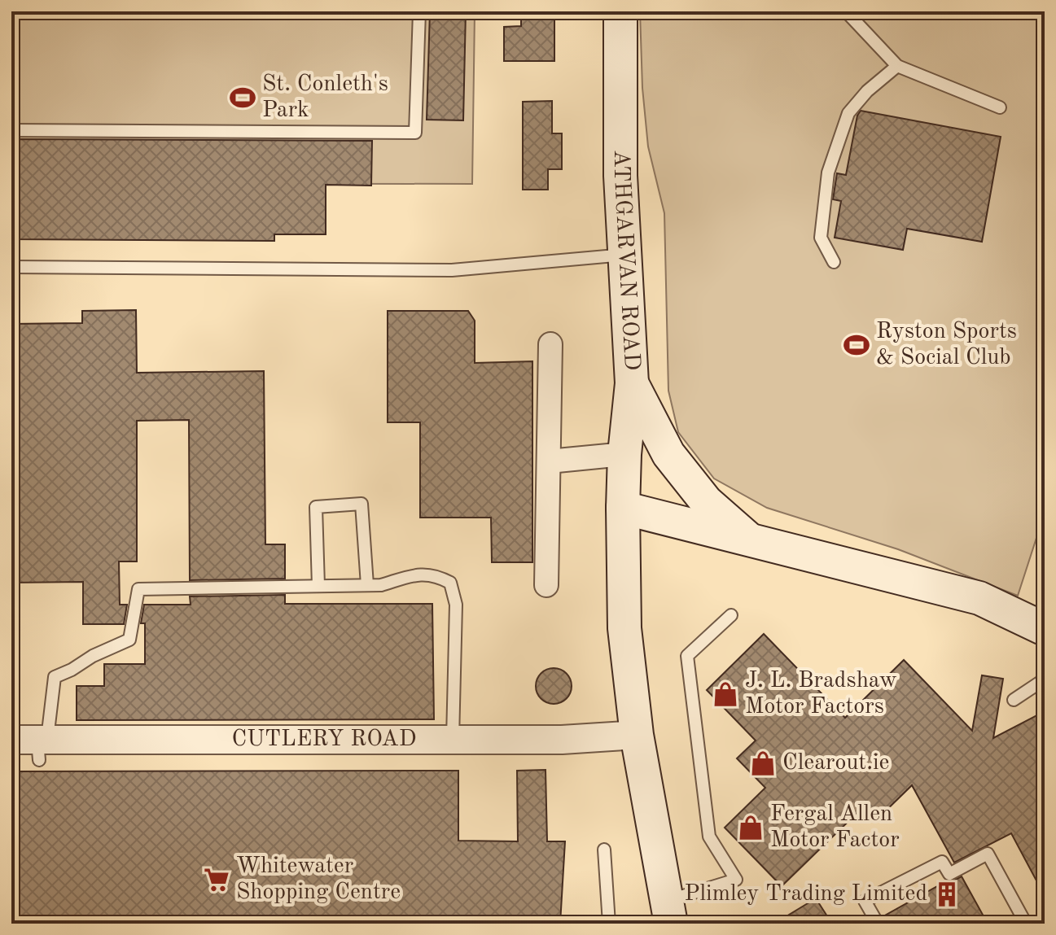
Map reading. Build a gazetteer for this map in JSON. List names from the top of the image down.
{
  "streets": {
    "main road": ["ATHGARVAN ROAD"],
    "street": ["CUTLERY ROAD"]
  },
  "crossings": [
    ["ATHGARVAN ROAD", "CUTLERY ROAD"]
  ],
  "places": {
    "sports": ["St. Conleth's Park", "Ryston Sports & Social Club"],
    "shop": ["J. L. Bradshaw Motor Factors", "Clearout.ie", "Fergal Allen Motor Factor"],
    "supermarket": ["Whitewater Shopping Centre"],
    "building": ["Plimley Trading Limited"]
  }
}
